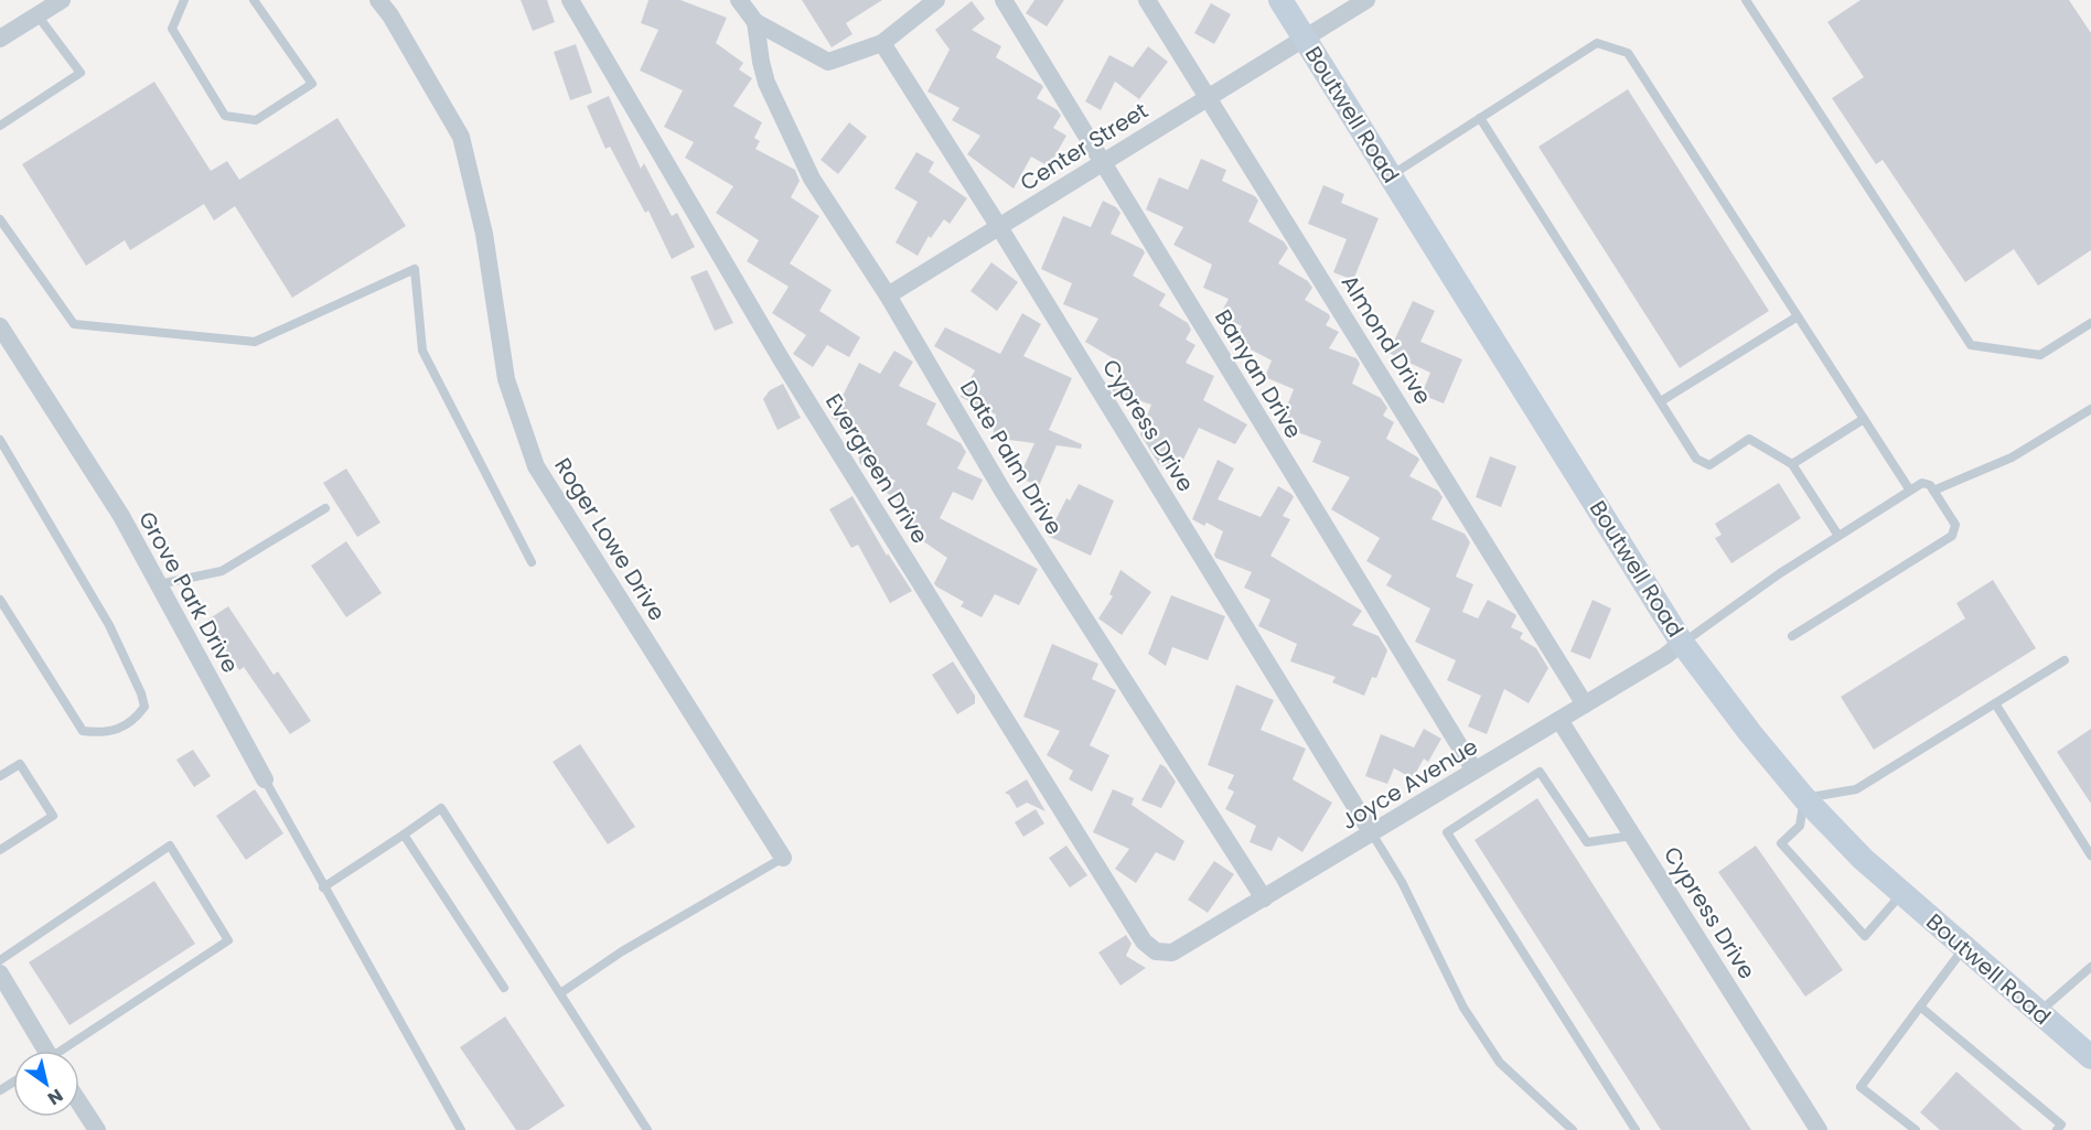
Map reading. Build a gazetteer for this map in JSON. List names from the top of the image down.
{
  "streets": {
    "street": [
      "Boutwell Road",
      "Center Street",
      "Almond Drive",
      "Banyan Drive",
      "Cypress Drive",
      "Date Palm Drive",
      "Evergreen Drive",
      "Roger Lowe Drive",
      "Grove Park Drive",
      "Joyce Avenue"
    ]
  },
  "crossings": [
    ["Boutwell Road", "Center Street"],
    ["Boutwell Road", "Joyce Avenue"],
    ["Center Street", "Almond Drive"],
    ["Center Street", "Banyan Drive"],
    ["Center Street", "Cypress Drive"],
    ["Center Street", "Date Palm Drive"],
    ["Almond Drive", "Joyce Avenue"],
    ["Banyan Drive", "Joyce Avenue"],
    ["Cypress Drive", "Joyce Avenue"],
    ["Date Palm Drive", "Joyce Avenue"],
    ["Evergreen Drive", "Joyce Avenue"]
  ],
  "north": "bottom right"
}
